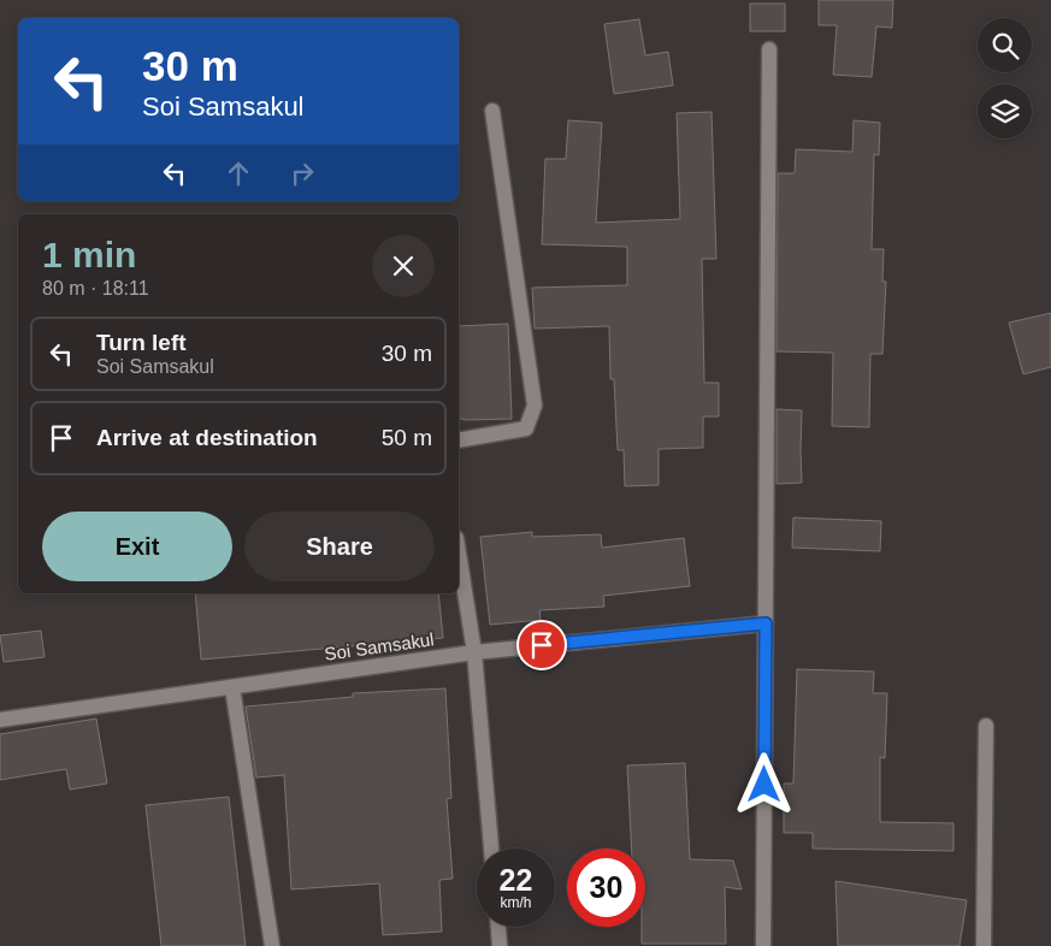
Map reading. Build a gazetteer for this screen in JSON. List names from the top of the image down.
{
  "streets": {
    "street": ["Soi Samsakul"]
  },
  "page": {
    "turn": ["30 m", "Soi Samsakul"],
    "heading": ["1 min", "80 m · 18:11"],
    "list": [
      {
        "name": "Turn left",
        "note": "Soi Samsakul",
        "value": "30 m"
      },
      {
        "name": "Arrive at destination",
        "value": "50 m"
      }
    ],
    "buttons": ["Exit", "Share"],
    "speed": "22 km/h",
    "limit": "30"
  }
}
